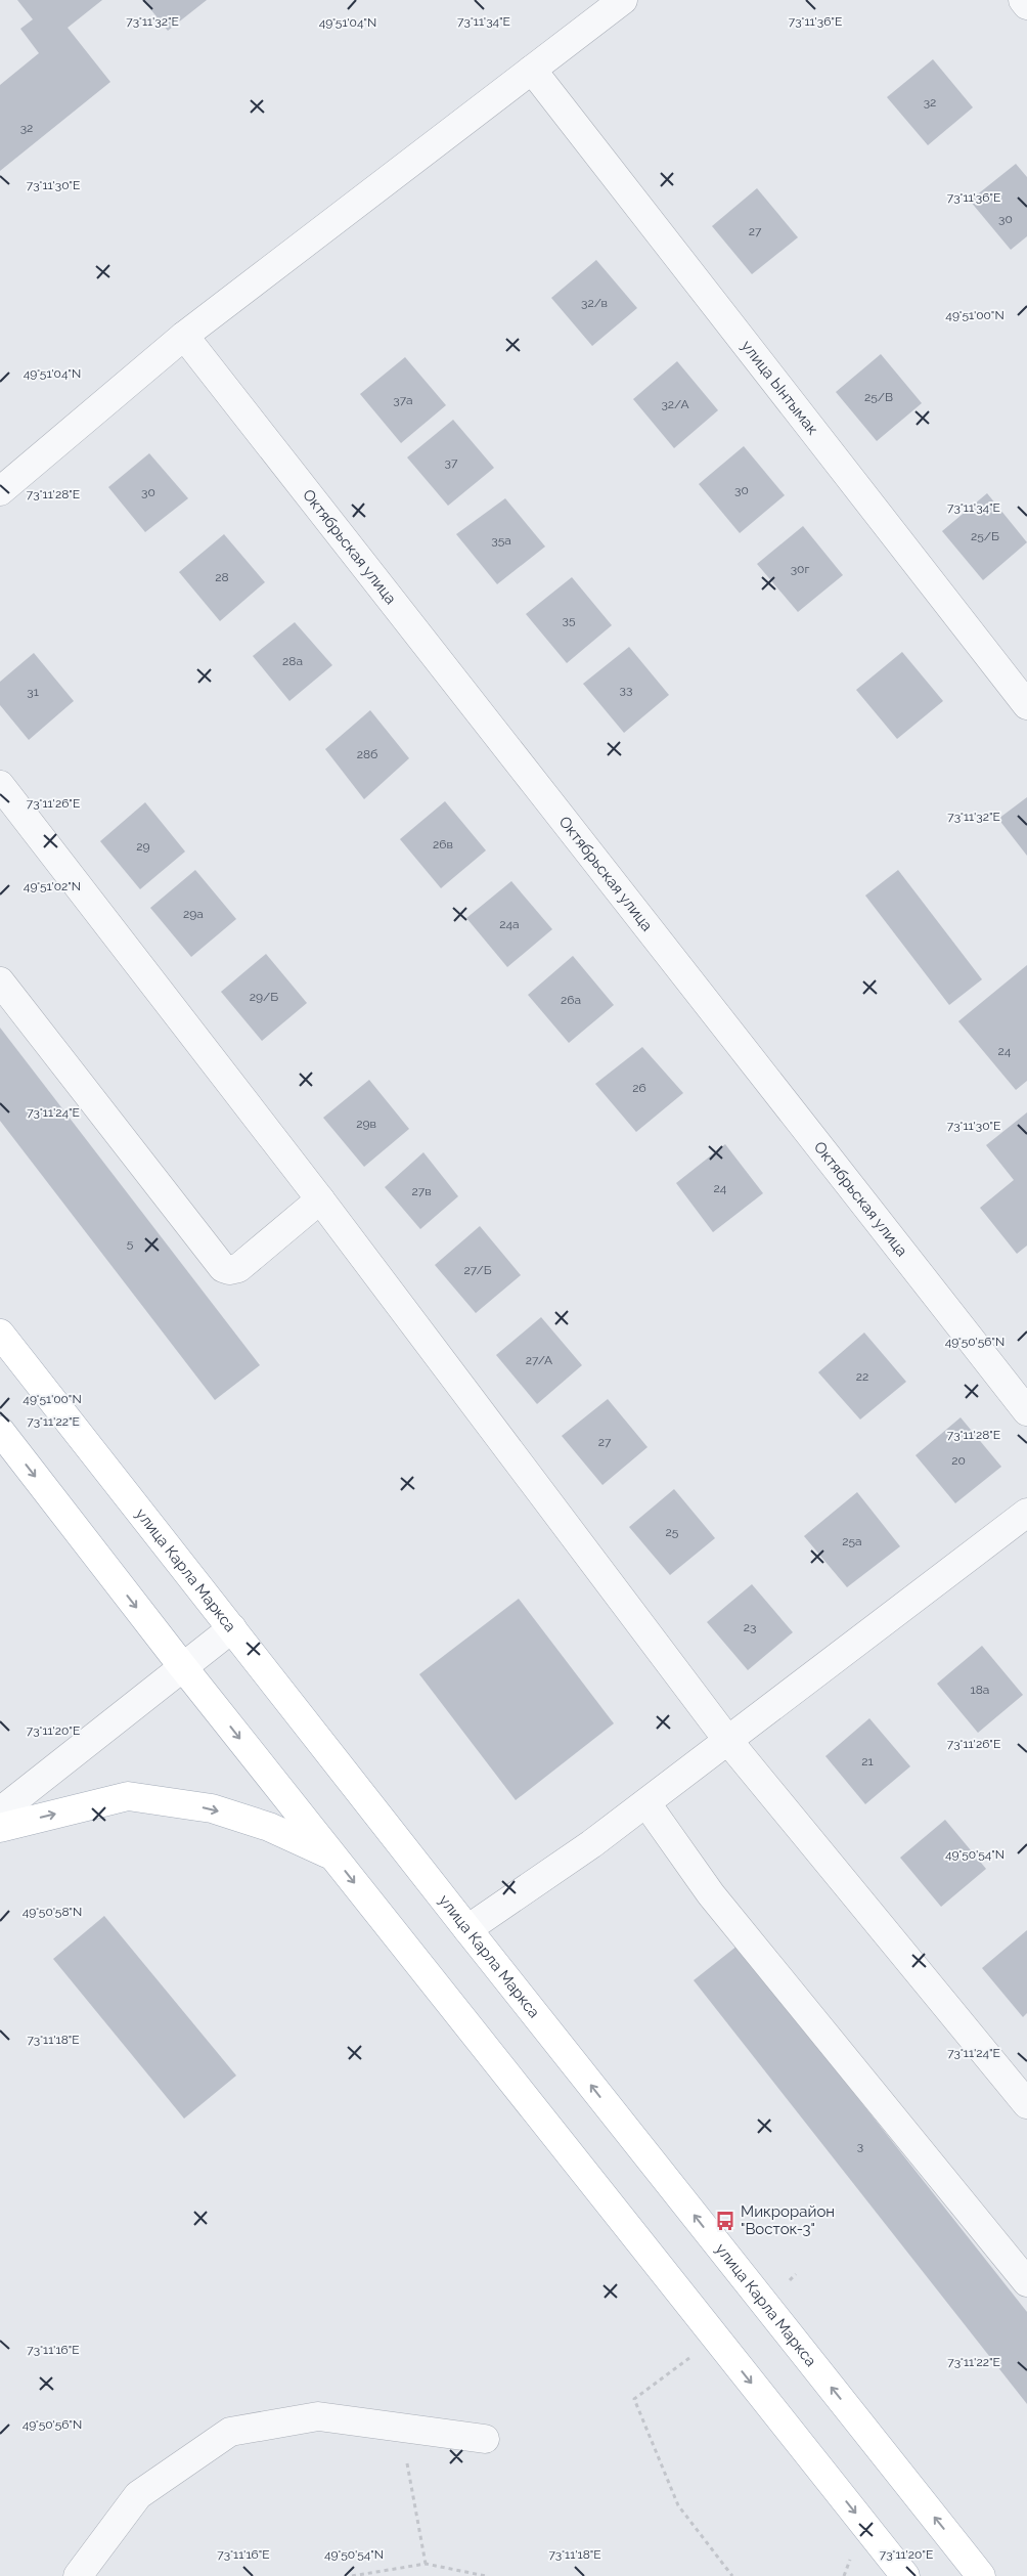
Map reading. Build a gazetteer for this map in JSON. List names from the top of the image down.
{
  "streets": {
    "main road": ["улица Карла Маркса"],
    "street": ["улица Ынтымак", "Октябрьская улица"]
  },
  "places": {
    "bus stop": ["Микрорайон \"Восток-3\""]
  },
  "house_numbers": [
    "32",
    "32",
    "30",
    "27",
    "32/в",
    "25/В",
    "37а",
    "32/A",
    "37",
    "30",
    "30",
    "25/Б",
    "35а",
    "30г",
    "28",
    "35",
    "28а",
    "33",
    "31",
    "28б",
    "26в",
    "29",
    "29а",
    "24а",
    "29/Б",
    "26а",
    "24",
    "26",
    "29в",
    "24",
    "27в",
    "5",
    "27/Б",
    "27/А",
    "22",
    "27",
    "20",
    "25",
    "25а",
    "23",
    "18а",
    "21",
    "3"
  ],
  "coordinates": [
    "73°11'32\"E",
    "73°11'34\"E",
    "73°11'36\"E",
    "49°51'04\"N",
    "73°11'30\"E",
    "49°51'00\"N",
    "73°11'28\"E",
    "73°11'26\"E",
    "49°51'02\"N",
    "73°11'24\"E",
    "49°50'56\"N",
    "73°11'22\"E",
    "73°11'20\"E",
    "49°50'54\"N",
    "49°50'58\"N",
    "73°11'18\"E",
    "73°11'16\"E"
  ]
}
